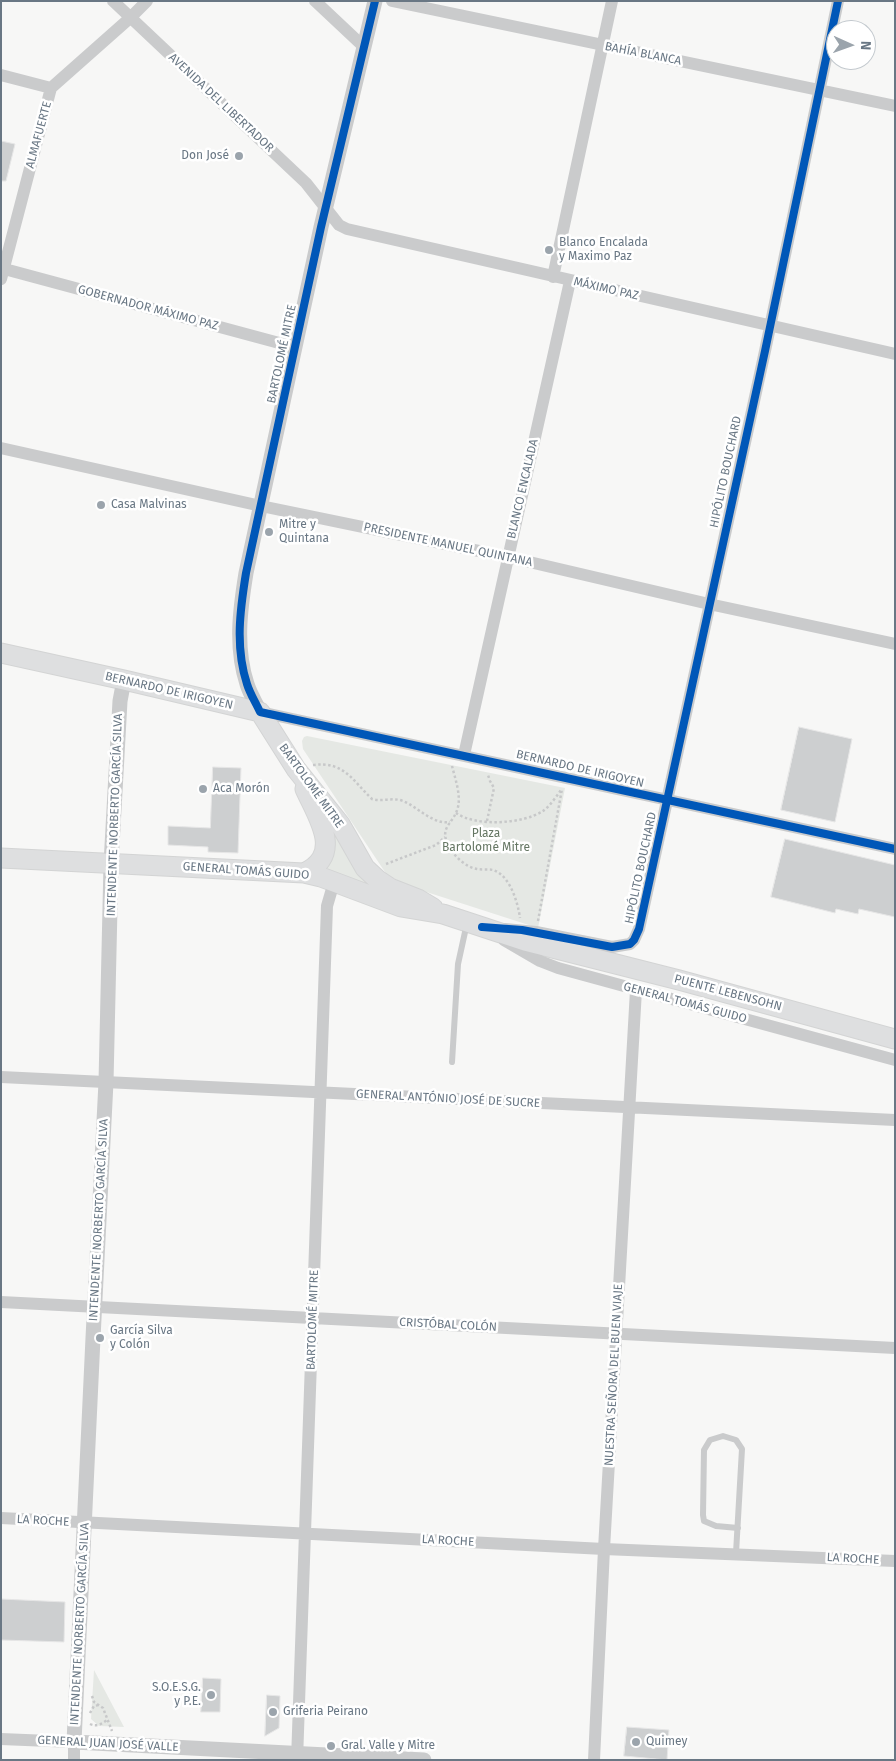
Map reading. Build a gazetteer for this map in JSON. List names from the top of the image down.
{
  "streets": {
    "main road": [
      "BARTOLOMÉ MITRE",
      "BERNARDO DE IRIGOYEN",
      "GENERAL TOMÁS GUIDO",
      "PUENTE LEBENSOHN"
    ],
    "street": [
      "BAHÍA BLANCA",
      "AVENIDA DEL LIBERTADOR",
      "ALMAFUERTE",
      "MÁXIMO PAZ",
      "GOBERNADOR MÁXIMO PAZ",
      "HIPÓLITO BOUCHARD",
      "BLANCO ENCALADA",
      "PRESIDENTE MANUEL QUINTANA",
      "INTENDENTE NORBERTO GARCÍA SILVA",
      "GENERAL ANTÓNIO JOSÉ DE SUCRE",
      "CRISTÓBAL COLÓN",
      "NUESTRA SEÑORA DEL BUEN VIAJE",
      "LA ROCHE",
      "GENERAL JUAN JOSÉ VALLE"
    ]
  },
  "crossings": [
    ["BAHÍA BLANCA", "HIPÓLITO BOUCHARD"],
    ["AVENIDA DEL LIBERTADOR", "ALMAFUERTE"],
    ["AVENIDA DEL LIBERTADOR", "MÁXIMO PAZ"],
    ["AVENIDA DEL LIBERTADOR", "BARTOLOMÉ MITRE"],
    ["ALMAFUERTE", "GOBERNADOR MÁXIMO PAZ"],
    ["MÁXIMO PAZ", "BARTOLOMÉ MITRE"],
    ["MÁXIMO PAZ", "HIPÓLITO BOUCHARD"],
    ["MÁXIMO PAZ", "BLANCO ENCALADA"],
    ["GOBERNADOR MÁXIMO PAZ", "BARTOLOMÉ MITRE"],
    ["BARTOLOMÉ MITRE", "PRESIDENTE MANUEL QUINTANA"],
    ["BARTOLOMÉ MITRE", "BERNARDO DE IRIGOYEN"],
    ["BARTOLOMÉ MITRE", "GENERAL TOMÁS GUIDO"],
    ["BARTOLOMÉ MITRE", "GENERAL ANTÓNIO JOSÉ DE SUCRE"],
    ["BARTOLOMÉ MITRE", "CRISTÓBAL COLÓN"],
    ["BARTOLOMÉ MITRE", "LA ROCHE"],
    ["BARTOLOMÉ MITRE", "GENERAL JUAN JOSÉ VALLE"],
    ["HIPÓLITO BOUCHARD", "PRESIDENTE MANUEL QUINTANA"],
    ["HIPÓLITO BOUCHARD", "BERNARDO DE IRIGOYEN"],
    ["HIPÓLITO BOUCHARD", "GENERAL TOMÁS GUIDO"],
    ["BLANCO ENCALADA", "PRESIDENTE MANUEL QUINTANA"],
    ["BLANCO ENCALADA", "BERNARDO DE IRIGOYEN"],
    ["BERNARDO DE IRIGOYEN", "INTENDENTE NORBERTO GARCÍA SILVA"],
    ["INTENDENTE NORBERTO GARCÍA SILVA", "GENERAL TOMÁS GUIDO"],
    ["INTENDENTE NORBERTO GARCÍA SILVA", "GENERAL ANTÓNIO JOSÉ DE SUCRE"],
    ["INTENDENTE NORBERTO GARCÍA SILVA", "CRISTÓBAL COLÓN"],
    ["INTENDENTE NORBERTO GARCÍA SILVA", "LA ROCHE"],
    ["INTENDENTE NORBERTO GARCÍA SILVA", "GENERAL JUAN JOSÉ VALLE"],
    ["GENERAL TOMÁS GUIDO", "PUENTE LEBENSOHN"],
    ["GENERAL TOMÁS GUIDO", "NUESTRA SEÑORA DEL BUEN VIAJE"],
    ["GENERAL ANTÓNIO JOSÉ DE SUCRE", "NUESTRA SEÑORA DEL BUEN VIAJE"],
    ["CRISTÓBAL COLÓN", "NUESTRA SEÑORA DEL BUEN VIAJE"],
    ["NUESTRA SEÑORA DEL BUEN VIAJE", "LA ROCHE"]
  ],
  "parks": ["Plaza Bartolomé Mitre"],
  "places": [
    "Don José",
    "Blanco Encalada y Maximo Paz",
    "Casa Malvinas",
    "Mitre y Quintana",
    "Aca Morón",
    "García Silva y Colón",
    "S.O.E.S.G. y P.E.",
    "Griferia Peirano",
    "Quimey",
    "Gral. Valle y Mitre"
  ],
  "north": "right"
}
